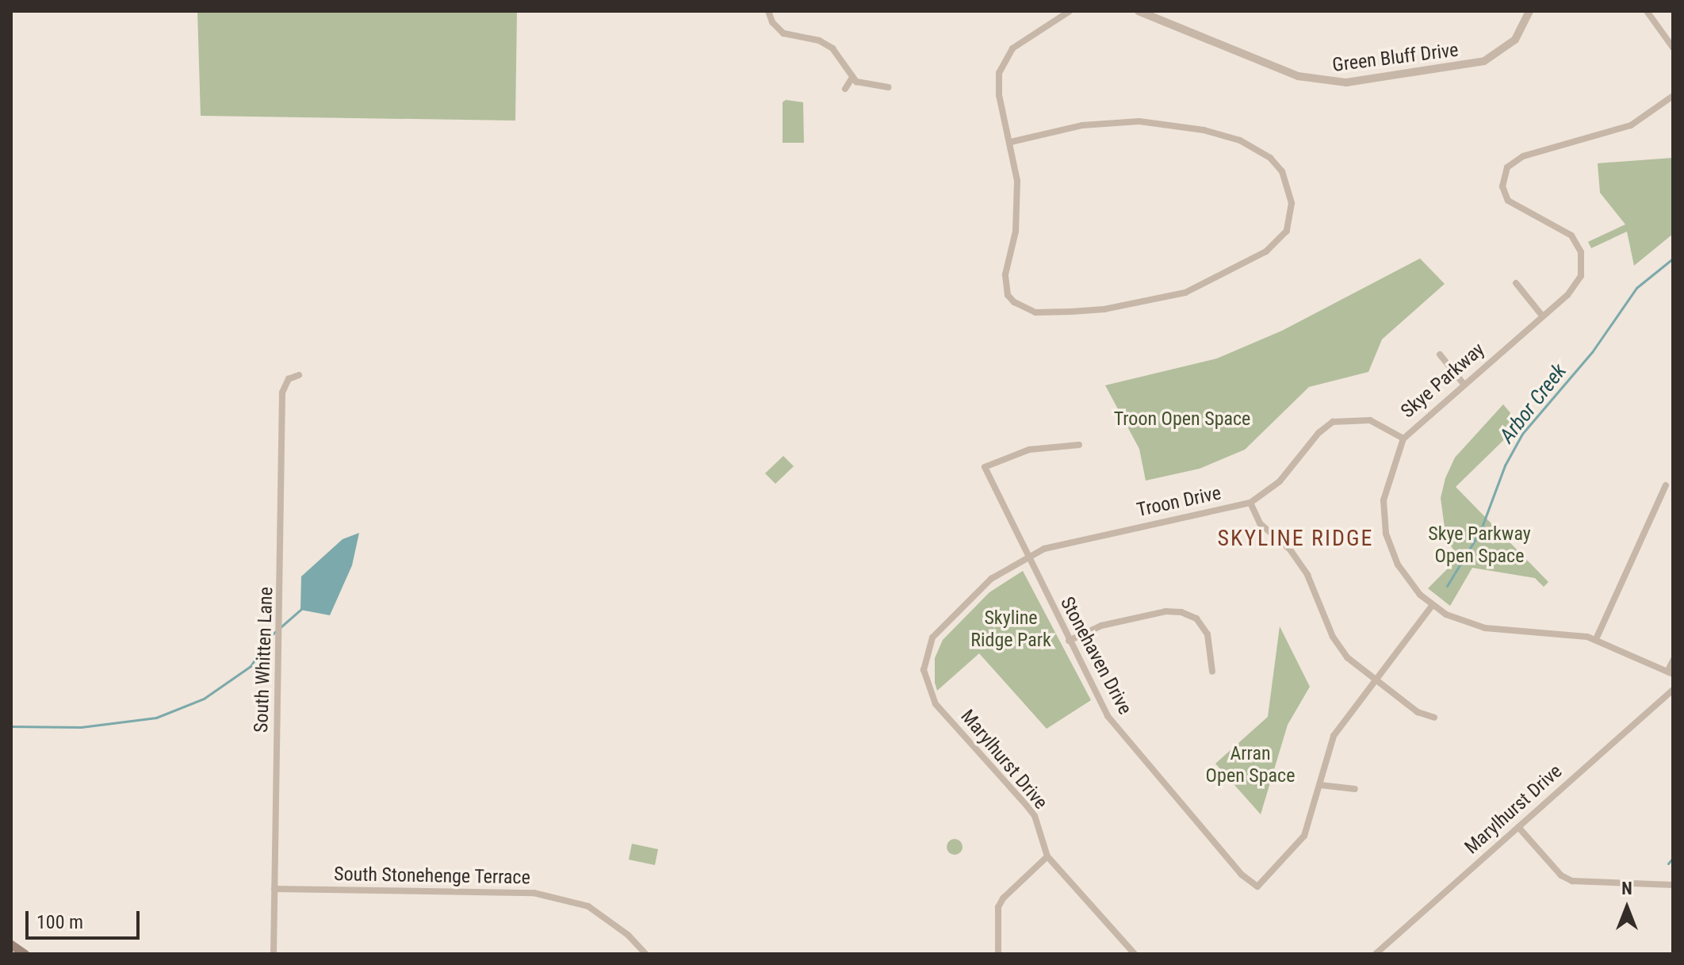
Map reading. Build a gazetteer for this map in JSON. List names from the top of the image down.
{
  "streets": {
    "street": [
      "Green Bluff Drive",
      "Skye Parkway",
      "Troon Drive",
      "Stonehaven Drive",
      "South Whitten Lane",
      "Marylhurst Drive",
      "South Stonehenge Terrace"
    ]
  },
  "crossings": [
    ["Skye Parkway", "Troon Drive"],
    ["Skye Parkway", "Stonehaven Drive"],
    ["Troon Drive", "Stonehaven Drive"],
    ["Troon Drive", "Marylhurst Drive"],
    ["South Whitten Lane", "South Stonehenge Terrace"]
  ],
  "districts": ["SKYLINE RIDGE"],
  "water": ["Arbor Creek"],
  "parks": [
    "Troon Open Space",
    "Skye Parkway Open Space",
    "Skyline Ridge Park",
    "Arran Open Space"
  ],
  "scale_bar": "100 m",
  "north": "top"
}
